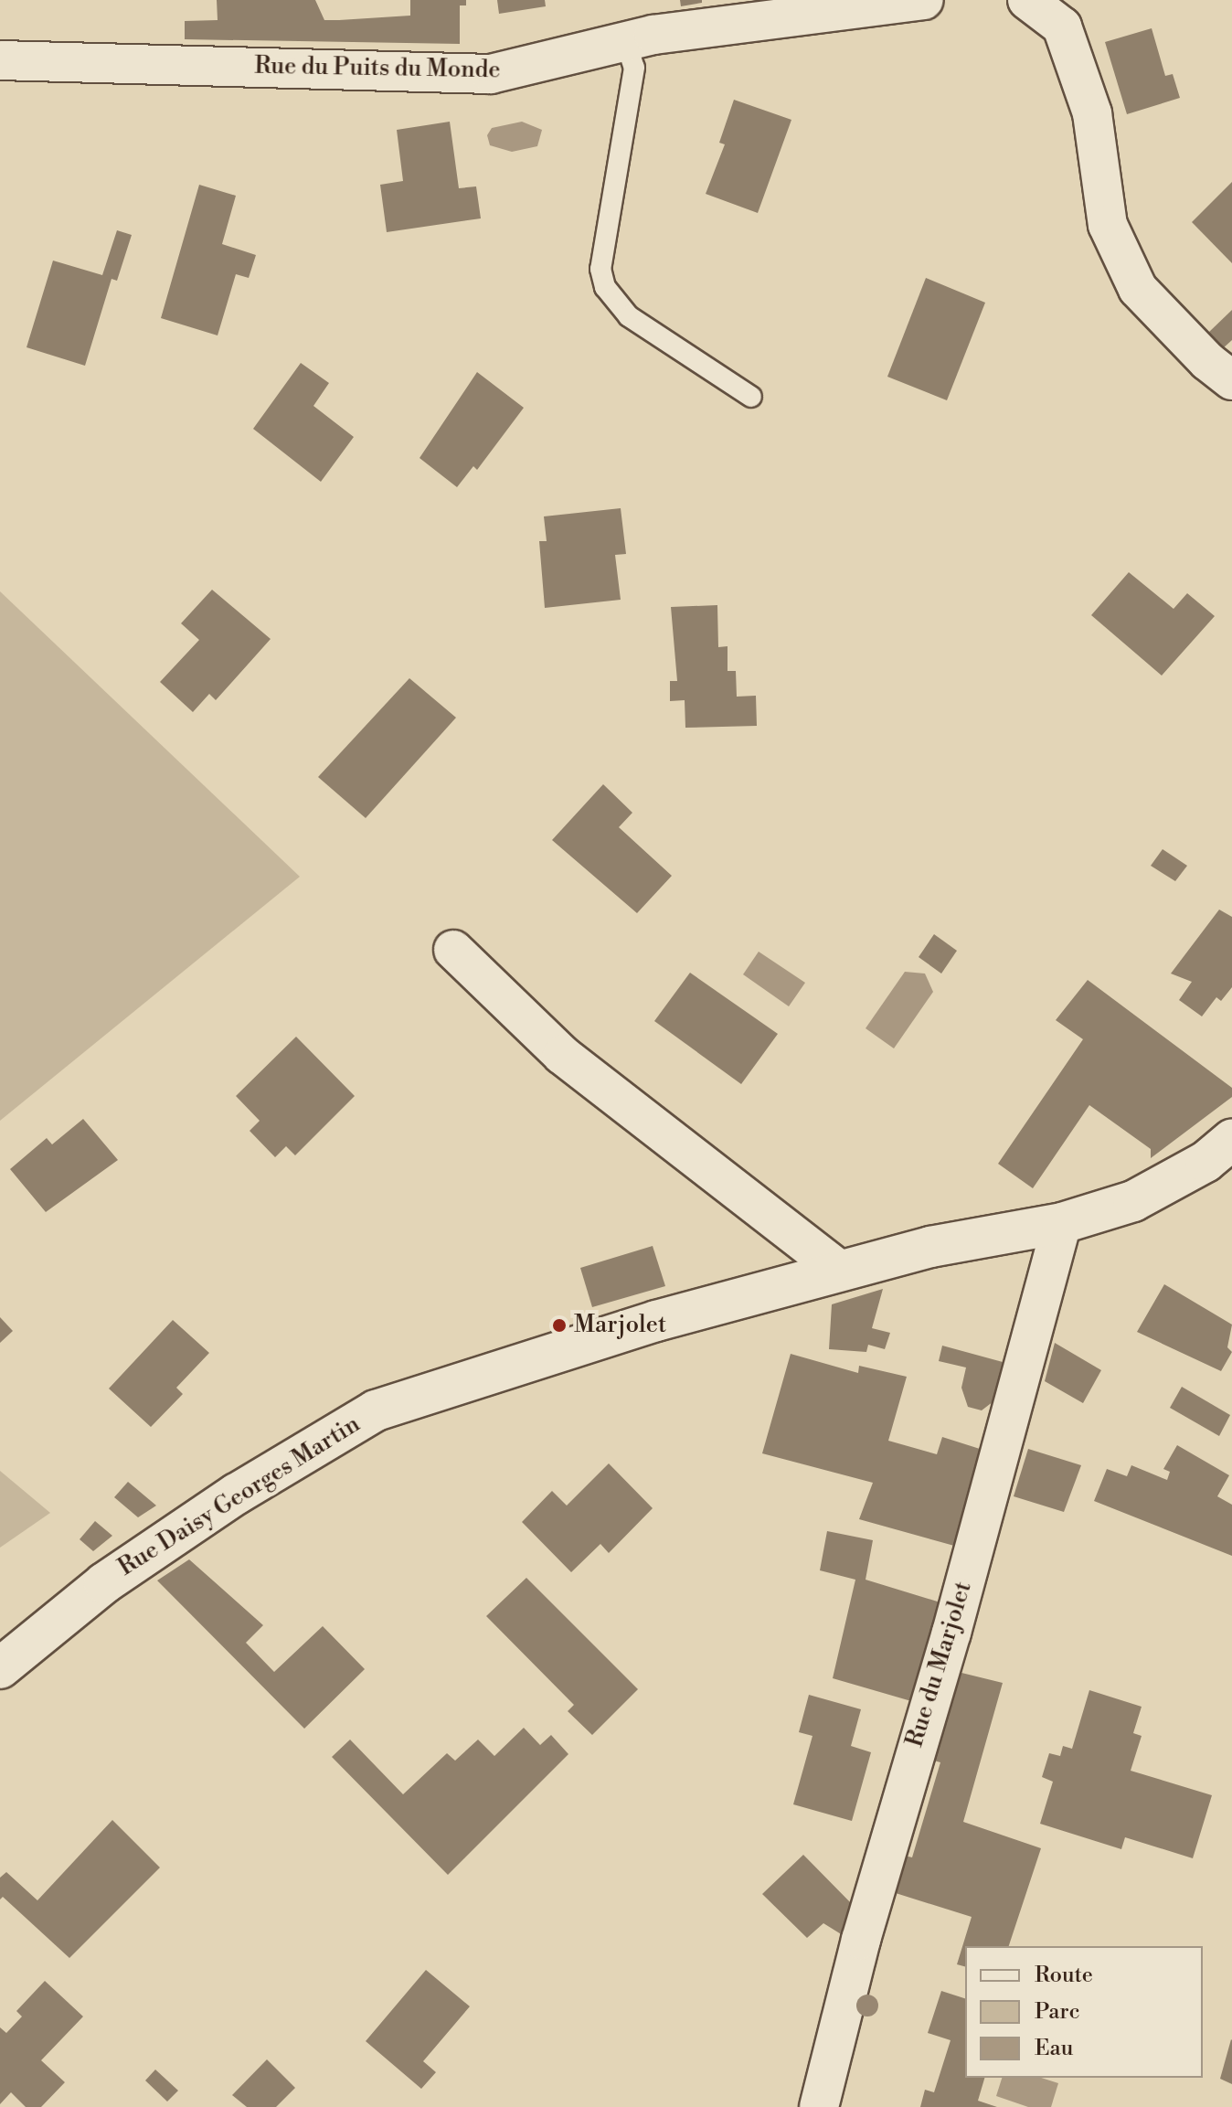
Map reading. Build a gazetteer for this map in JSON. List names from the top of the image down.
{
  "streets": {
    "street": ["Rue du Puits du Monde", "Rue Daisy Georges Martin", "Rue du Marjolet"]
  },
  "crossings": [
    ["Rue Daisy Georges Martin", "Rue du Marjolet"]
  ],
  "places": ["Marjolet"],
  "legend": ["Route", "Parc", "Eau"]
}
